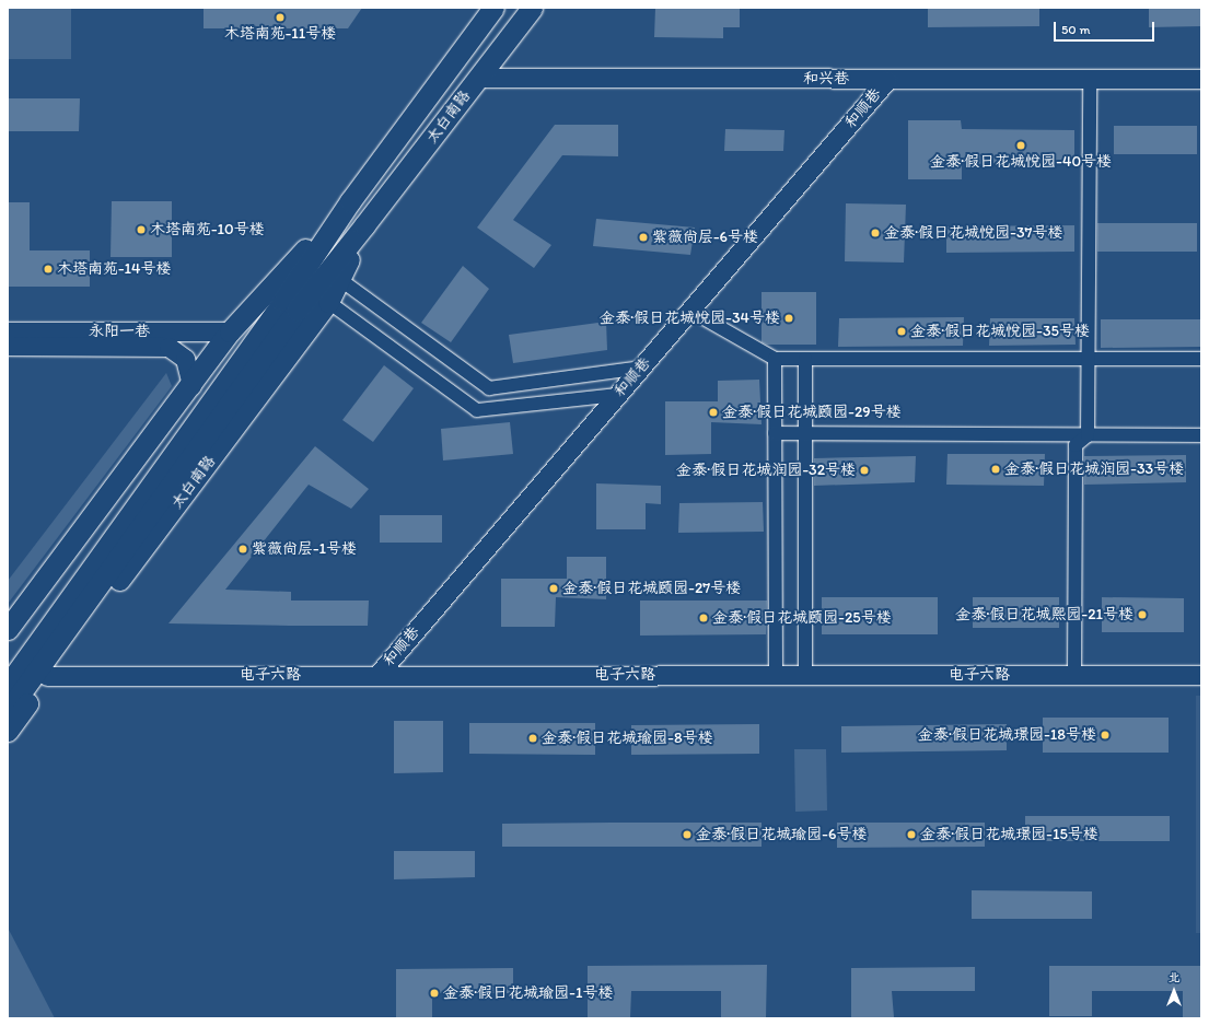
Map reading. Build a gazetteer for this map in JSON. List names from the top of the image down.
{
  "streets": {
    "main road": ["太白南路"],
    "street": [
      "和兴巷",
      "和顺巷",
      "永阳一巷",
      "电子六路"
    ]
  },
  "crossings": [
    ["和兴巷", "和顺巷"],
    ["和兴巷", "太白南路"],
    ["和顺巷", "电子六路"],
    ["太白南路", "永阳一巷"],
    ["太白南路", "电子六路"]
  ],
  "places": [
    "木塔南苑-11号楼",
    "金泰·假日花城悦园-40号楼",
    "木塔南苑-10号楼",
    "金泰·假日花城悦园-37号楼",
    "紫薇尚层-6号楼",
    "木塔南苑-14号楼",
    "金泰·假日花城悦园-34号楼",
    "金泰·假日花城悦园-35号楼",
    "金泰·假日花城颐园-29号楼",
    "金泰·假日花城润园-33号楼",
    "金泰·假日花城润园-32号楼",
    "紫薇尚层-1号楼",
    "金泰·假日花城颐园-27号楼",
    "金泰·假日花城熙园-21号楼",
    "金泰·假日花城颐园-25号楼",
    "金泰·假日花城璟园-18号楼",
    "金泰·假日花城瑜园-8号楼",
    "金泰·假日花城瑜园-6号楼",
    "金泰·假日花城璟园-15号楼",
    "金泰·假日花城瑜园-1号楼"
  ],
  "scale_bar": "50 m",
  "north": "top"
}
